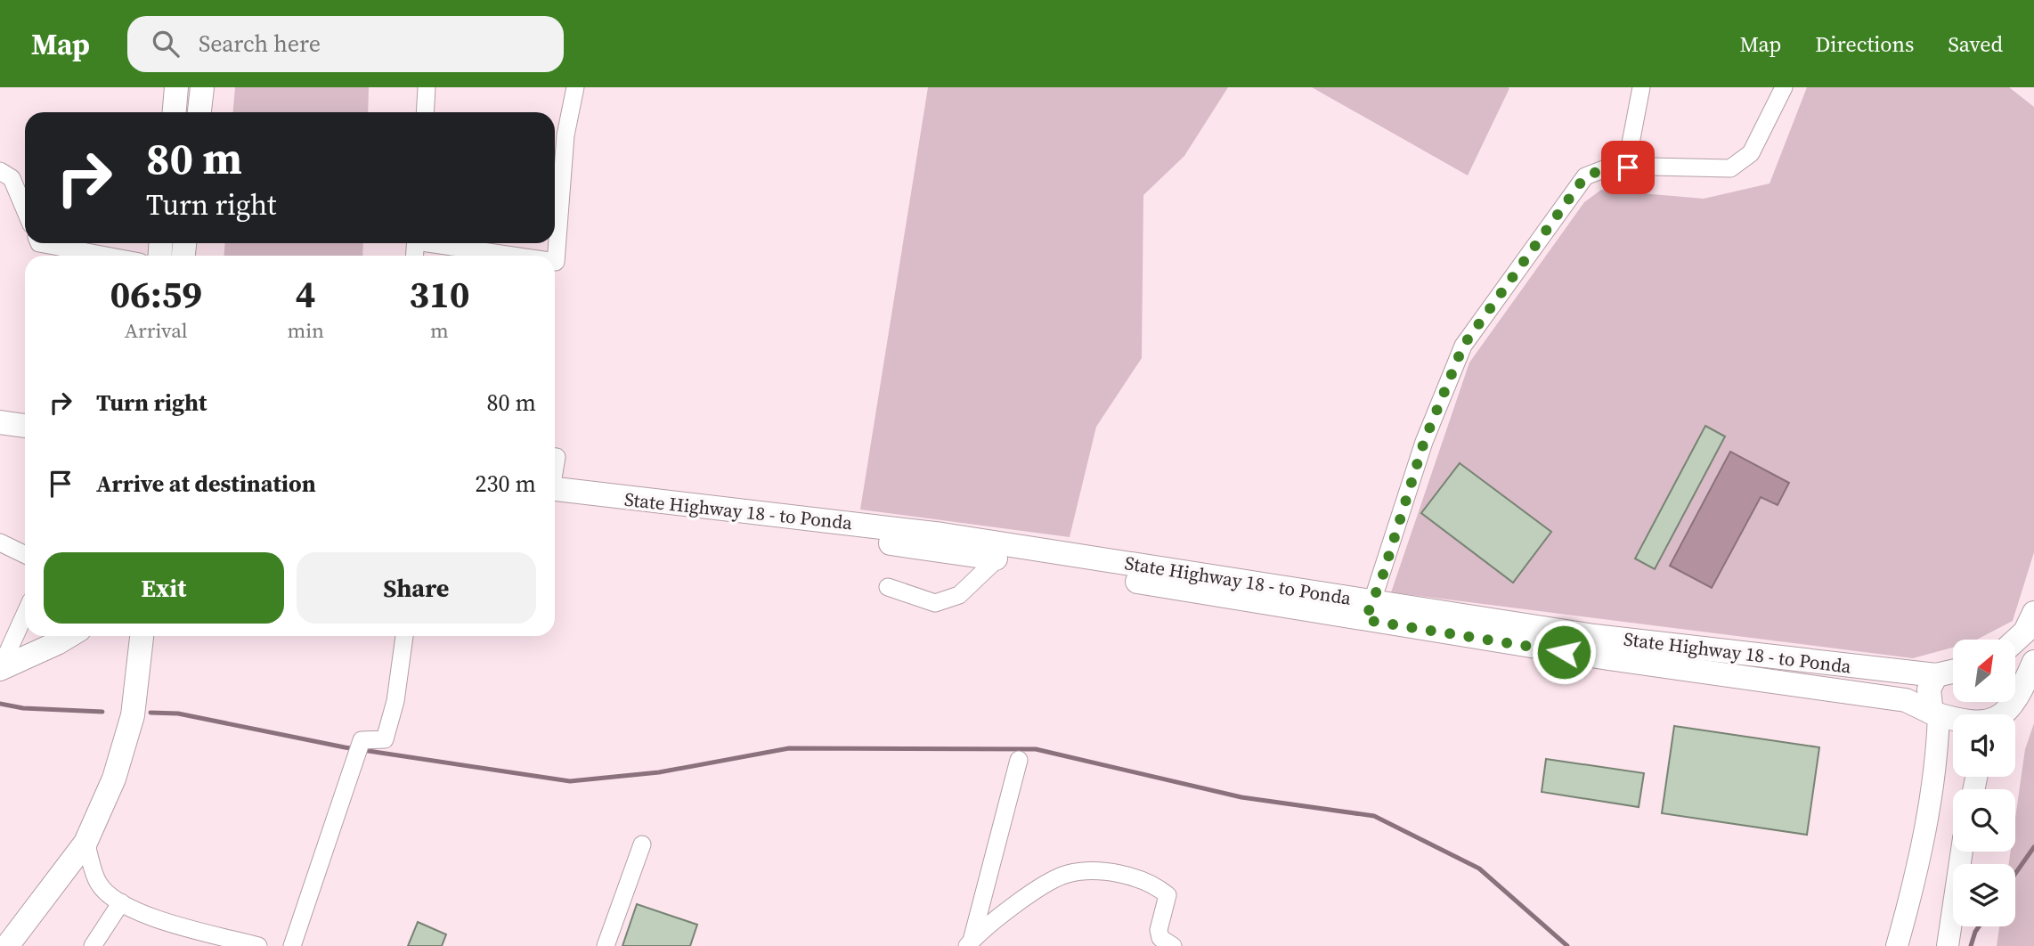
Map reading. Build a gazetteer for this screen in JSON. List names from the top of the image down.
{
  "streets": {
    "main road": ["State Highway 18 - to Ponda"]
  },
  "north": "top right",
  "page": {
    "header": "Map",
    "search": "Search here",
    "nav": ["Map", "Directions", "Saved"],
    "turn": ["80 m", "Turn right"],
    "eta": [
      "06:59",
      "Arrival",
      "4",
      "min",
      "310",
      "m"
    ],
    "list": [
      {
        "name": "Turn right",
        "value": "80 m"
      },
      {
        "name": "Arrive at destination",
        "value": "230 m"
      }
    ],
    "buttons": ["Exit", "Share"]
  }
}
